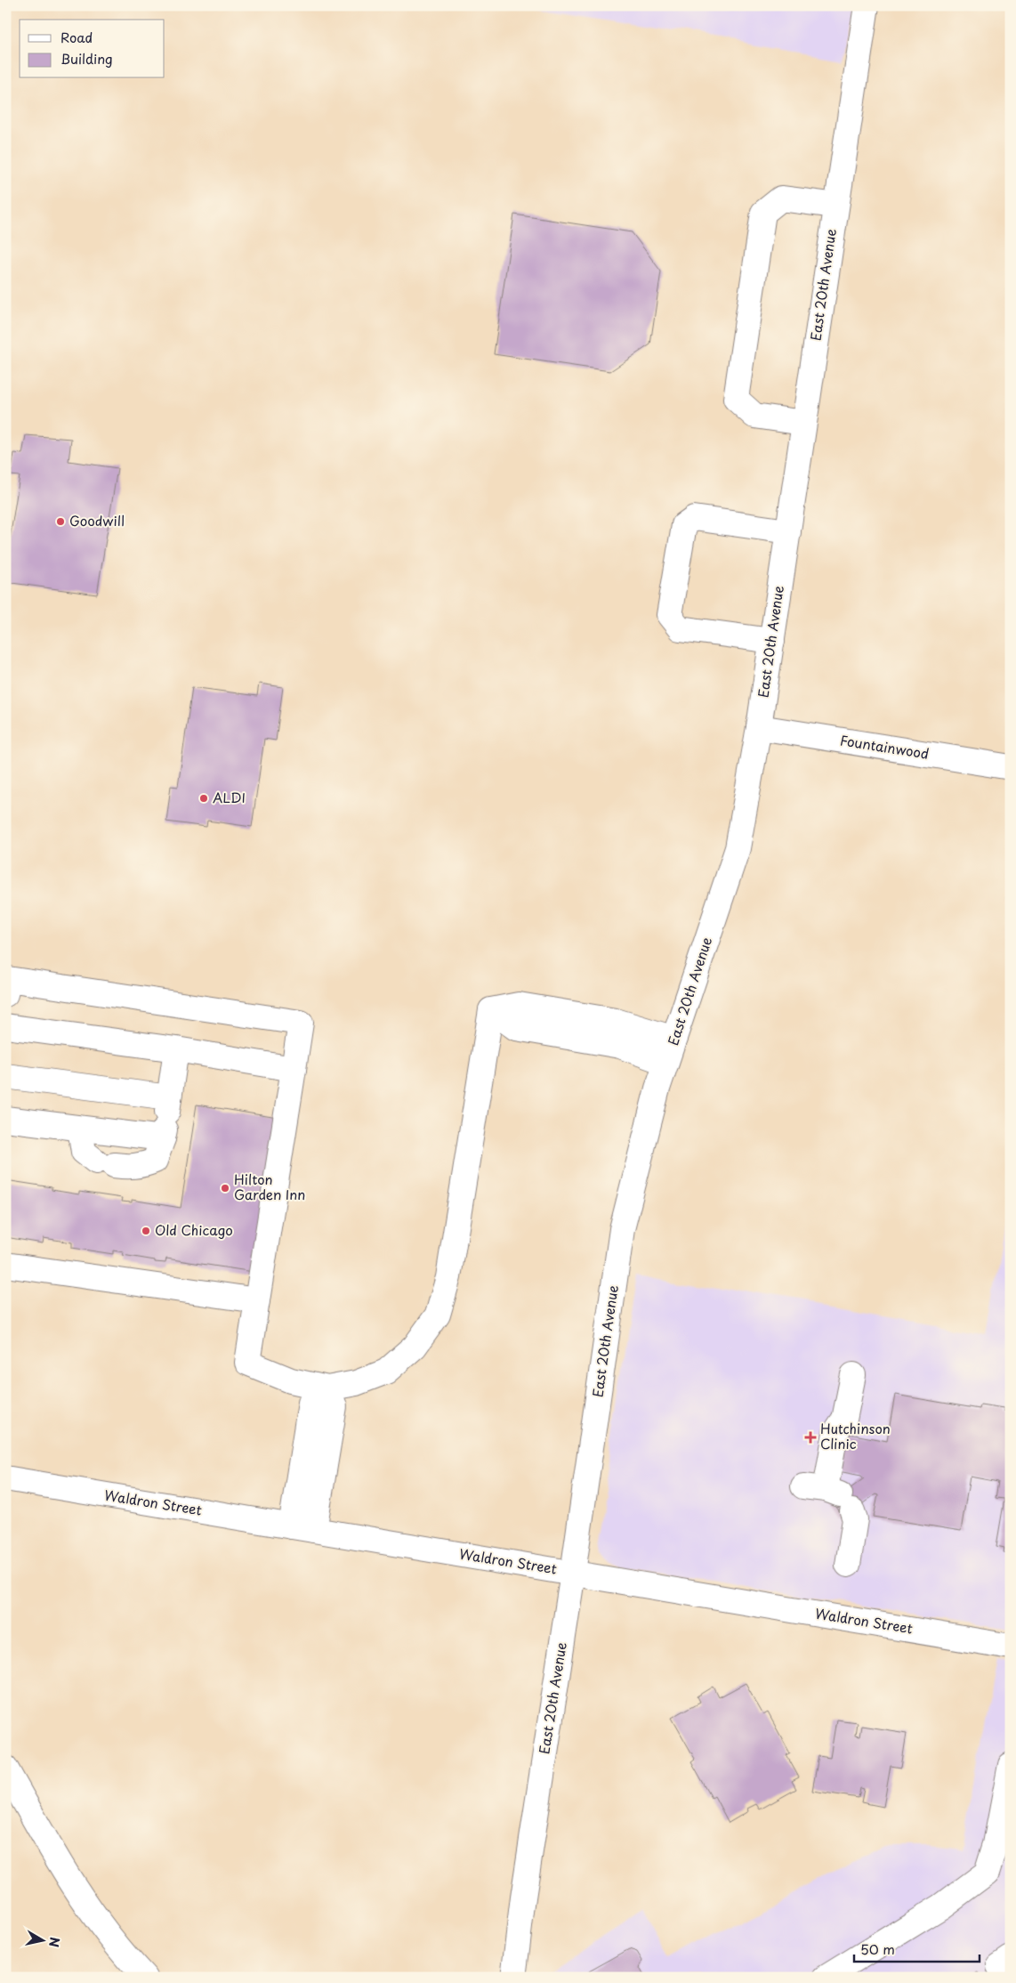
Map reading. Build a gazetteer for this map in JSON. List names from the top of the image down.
{
  "streets": {
    "street": ["East 20th Avenue", "Fountainwood", "Waldron Street"]
  },
  "crossings": [
    ["East 20th Avenue", "Fountainwood"],
    ["East 20th Avenue", "Waldron Street"]
  ],
  "places": {
    "other": [
      "Goodwill",
      "ALDI",
      "Hilton Garden Inn",
      "Old Chicago"
    ],
    "health": ["Hutchinson Clinic"]
  },
  "legend": ["Road", "Building"],
  "scale_bar": "50 m",
  "north": "right"
}
